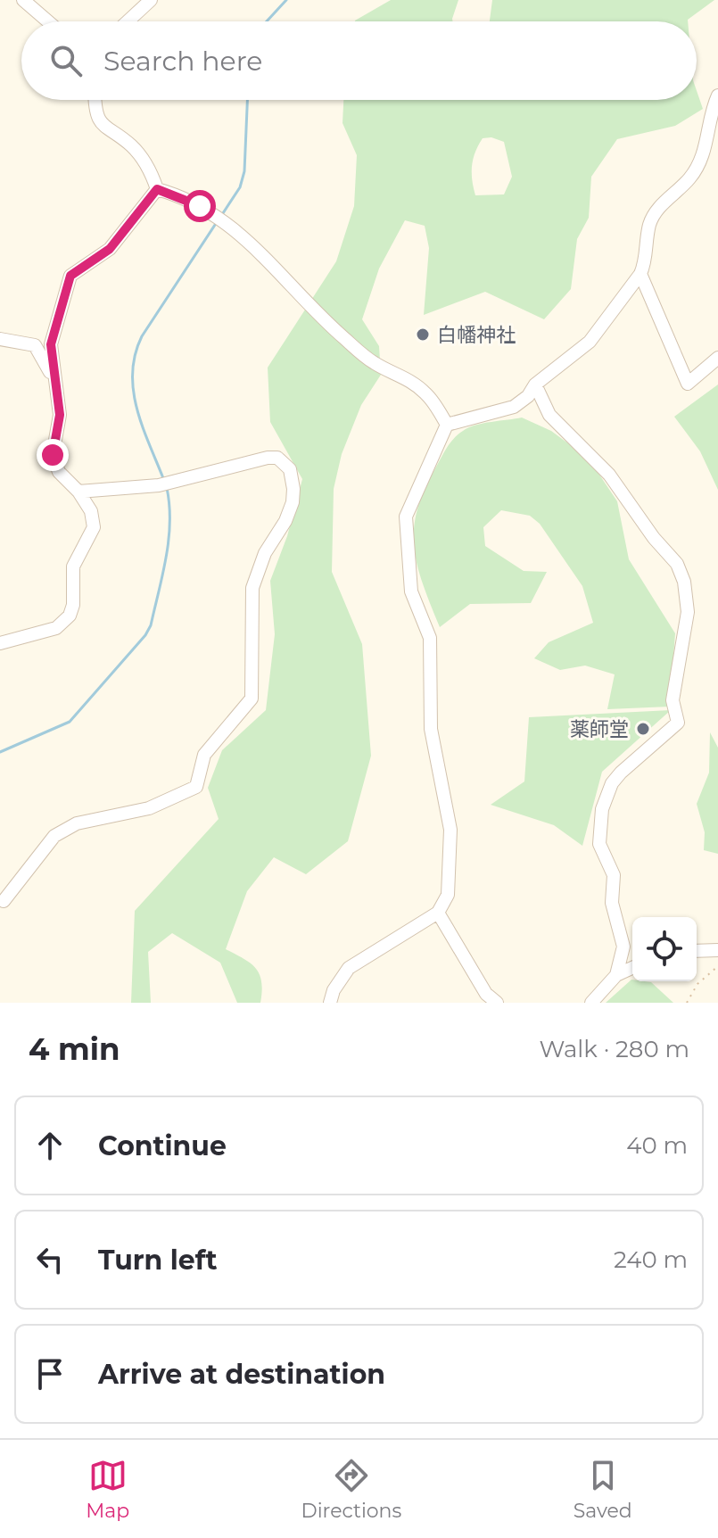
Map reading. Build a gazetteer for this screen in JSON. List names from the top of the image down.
{
  "places": ["白幡神社", "薬師堂"],
  "page": {
    "search": "Search here",
    "heading": ["4 min", "Walk · 280 m"],
    "list": [
      ["Continue", "40 m"],
      ["Turn left", "240 m"],
      "Arrive at destination"
    ],
    "nav": ["Map", "Directions", "Saved"]
  }
}
